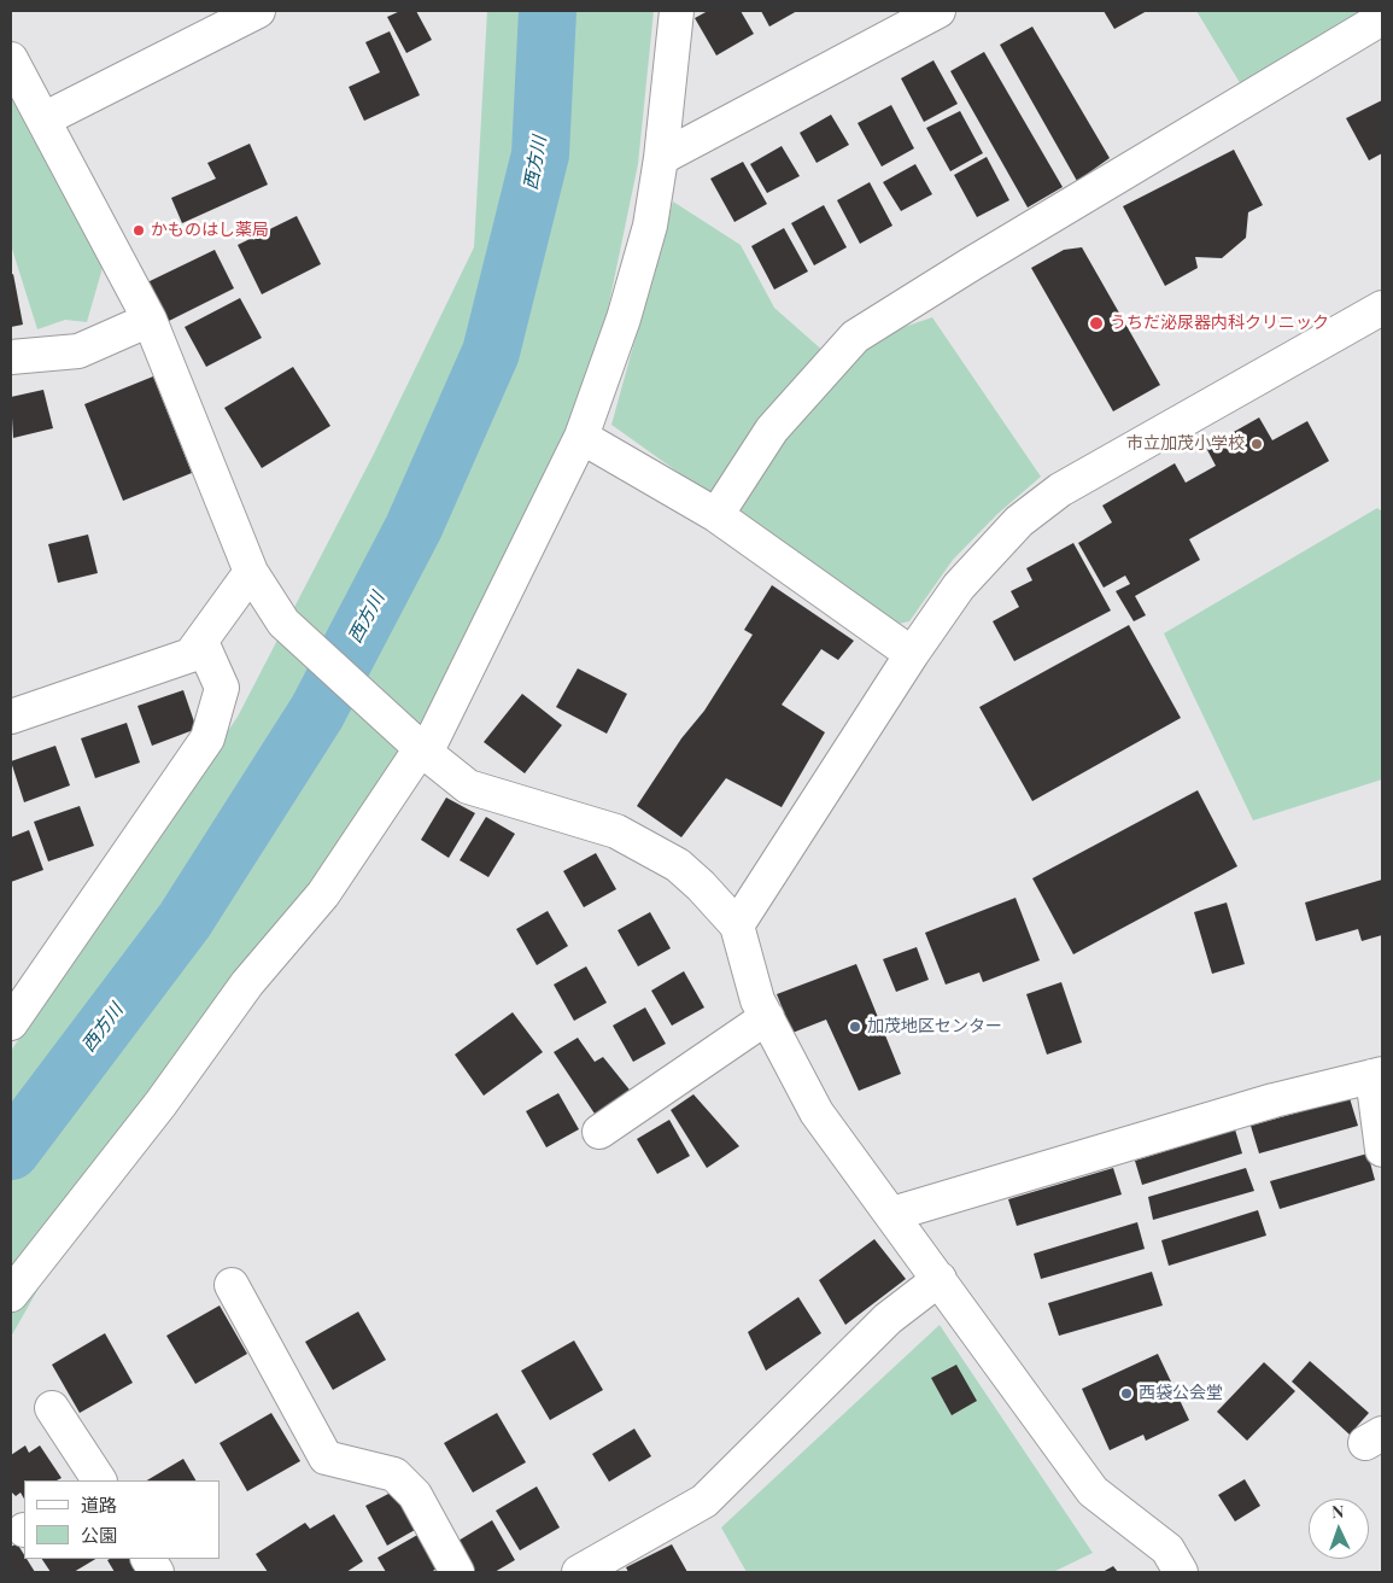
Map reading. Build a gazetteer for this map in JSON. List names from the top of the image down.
{
  "water": ["西方川"],
  "places": [
    "かものはし薬局",
    "うちだ泌尿器内科クリニック",
    "市立加茂小学校",
    "加茂地区センター",
    "西袋公会堂"
  ],
  "legend": ["道路", "公園"],
  "north": "top"
}
